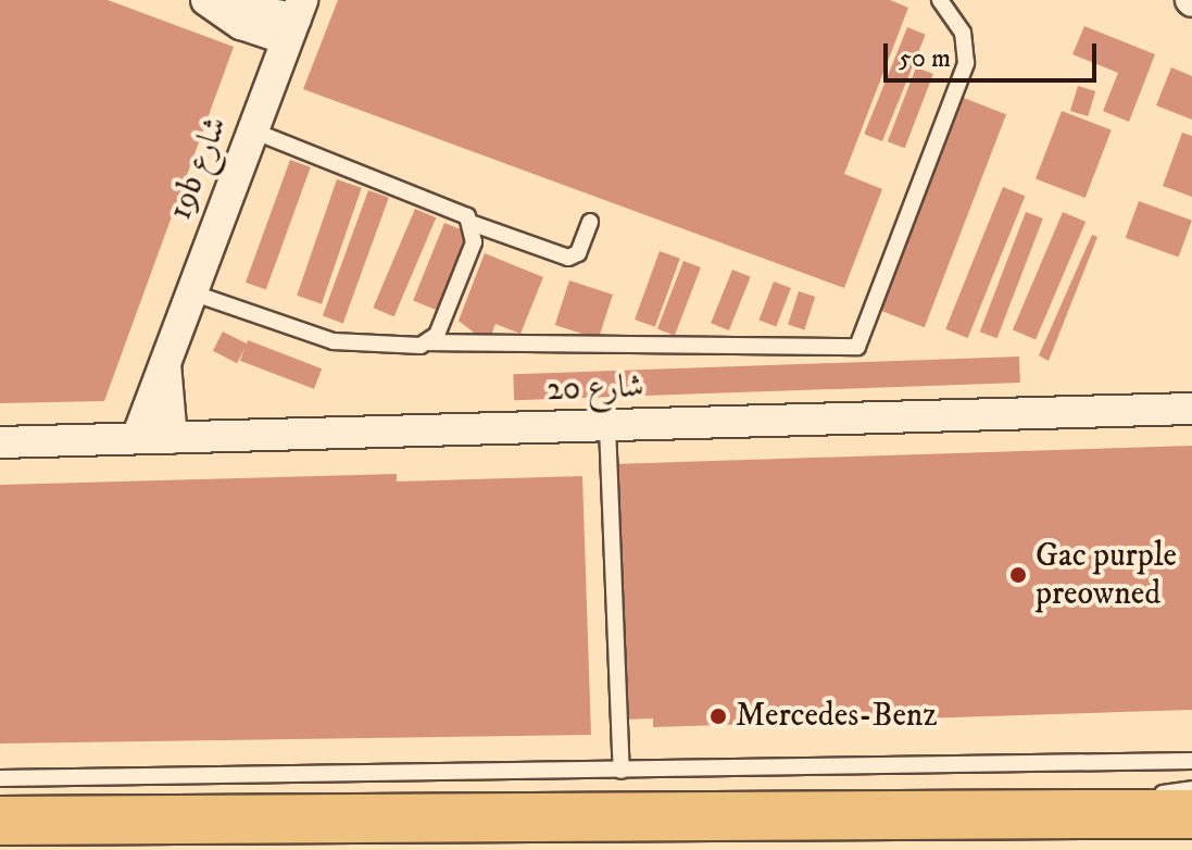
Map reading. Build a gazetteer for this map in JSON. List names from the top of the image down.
{
  "streets": {
    "street": ["19b شارع", "شارع 20"]
  },
  "crossings": [
    ["19b شارع", "شارع 20"]
  ],
  "places": ["Gac purple preowned", "Mercedes-Benz"],
  "scale_bar": "50 m"
}
